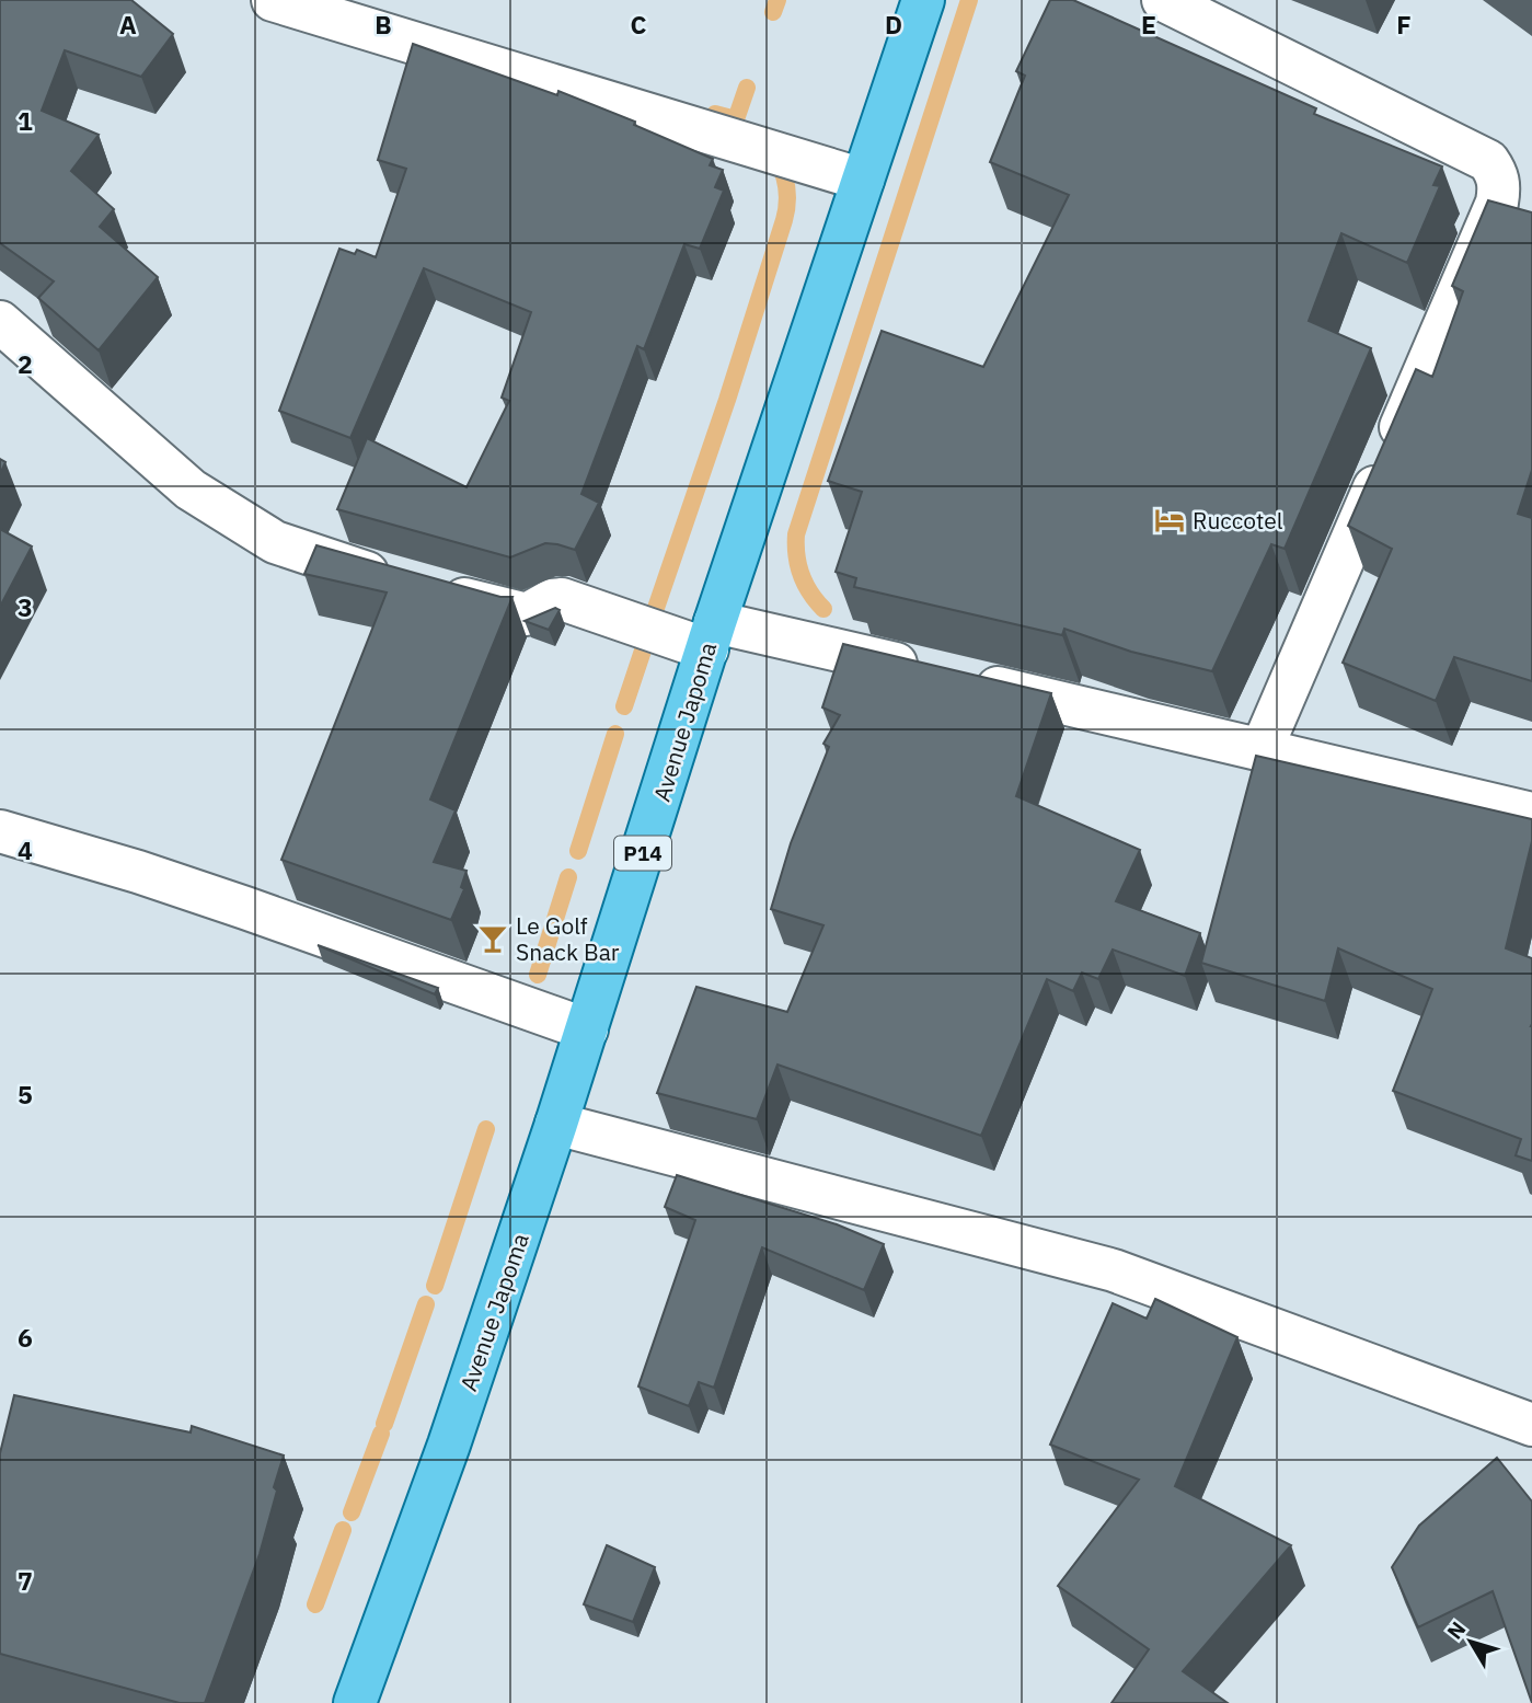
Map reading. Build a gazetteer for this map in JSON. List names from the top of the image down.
{
  "streets": {
    "main road": ["Avenue Japoma", "P14"]
  },
  "places": {
    "hotel": ["Ruccotel"],
    "bar": ["Le Golf Snack Bar"]
  },
  "north": "top left",
  "grid": {
    "columns": [
      "A",
      "B",
      "C",
      "D",
      "E",
      "F"
    ],
    "rows": [
      "1",
      "2",
      "3",
      "4",
      "5",
      "6",
      "7"
    ]
  }
}
